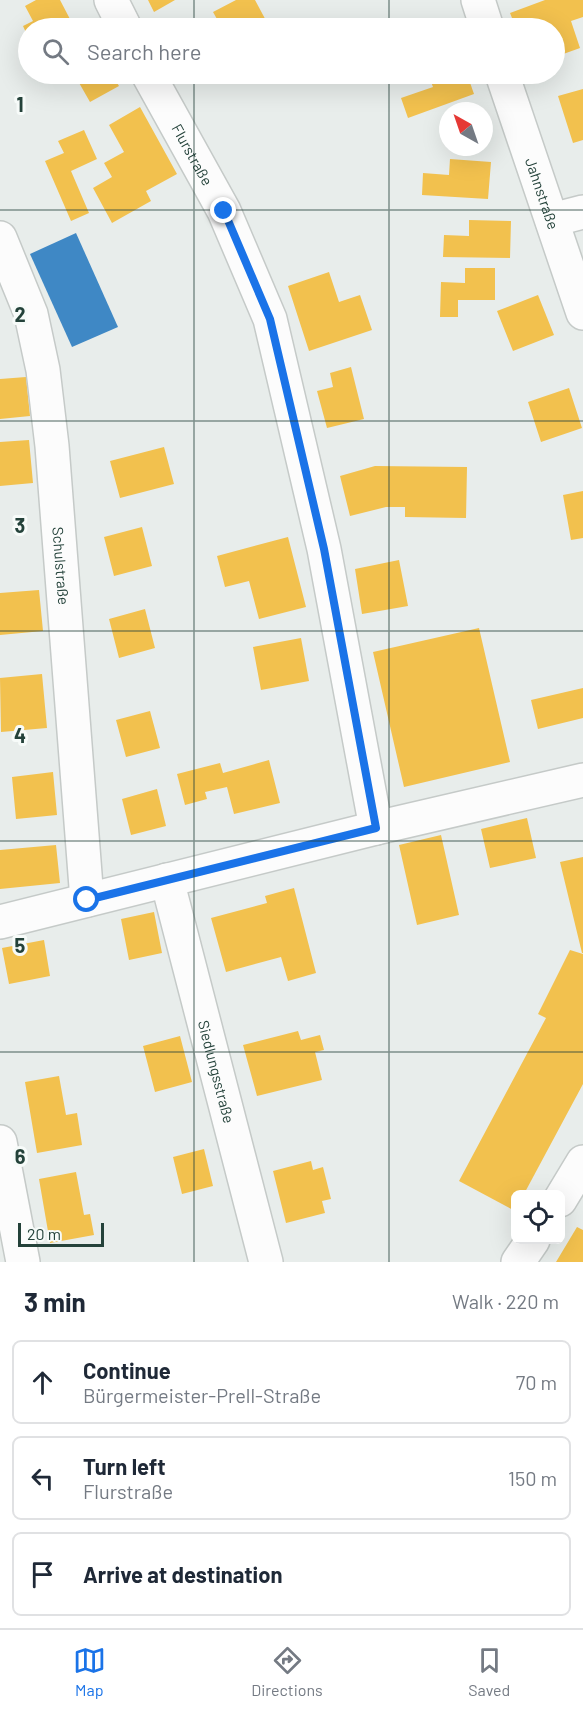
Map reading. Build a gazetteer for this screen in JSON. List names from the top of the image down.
{
  "streets": {
    "street": [
      "Flurstraße",
      "Jahnstraße",
      "Schulstraße",
      "Siedlungsstraße"
    ]
  },
  "scale_bar": "20 m",
  "north": "top left",
  "page": {
    "search": "Search here",
    "scale": "20 m",
    "heading": ["3 min", "Walk · 220 m"],
    "list": [
      ["Continue", "Bürgermeister-Prell-Straße", "70 m"],
      ["Turn left", "Flurstraße", "150 m"],
      "Arrive at destination"
    ],
    "nav": ["Map", "Directions", "Saved"]
  },
  "grid": {
    "rows": [
      "1",
      "2",
      "3",
      "4",
      "5",
      "6"
    ]
  }
}
